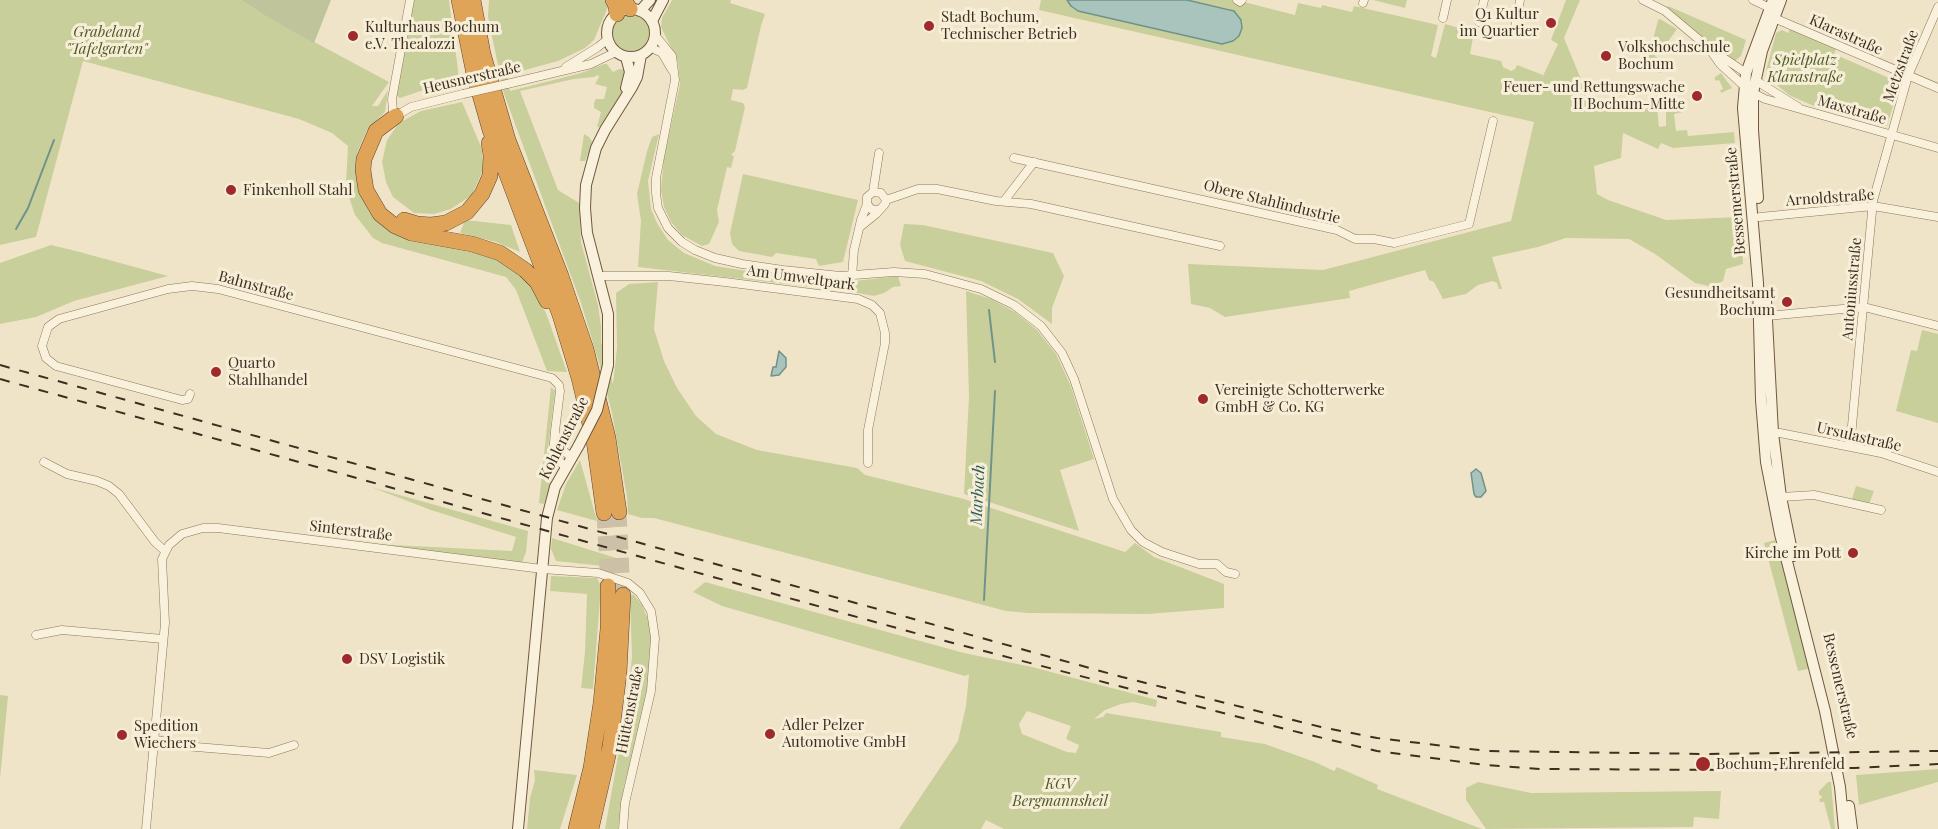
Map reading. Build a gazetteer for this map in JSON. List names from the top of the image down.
{
  "streets": {
    "street": [
      "Klarastraße",
      "Metzstraße",
      "Heusnerstraße",
      "Maxstraße",
      "Arnoldstraße",
      "Bessemerstraße",
      "Obere Stahlindustrie",
      "Am Umweltpark",
      "Bahnstraße",
      "Antoniusstraße",
      "Ursulastraße",
      "Kohlenstraße",
      "Sinterstraße",
      "Hüttenstraße"
    ]
  },
  "crossings": [
    ["Klarastraße", "Metzstraße"],
    ["Klarastraße", "Bessemerstraße"],
    ["Metzstraße", "Maxstraße"],
    ["Metzstraße", "Antoniusstraße"],
    ["Heusnerstraße", "Kohlenstraße"],
    ["Maxstraße", "Bessemerstraße"],
    ["Maxstraße", "Antoniusstraße"],
    ["Arnoldstraße", "Bessemerstraße"],
    ["Arnoldstraße", "Antoniusstraße"],
    ["Bessemerstraße", "Ursulastraße"],
    ["Am Umweltpark", "Kohlenstraße"],
    ["Bahnstraße", "Kohlenstraße"],
    ["Antoniusstraße", "Ursulastraße"],
    ["Kohlenstraße", "Sinterstraße"],
    ["Kohlenstraße", "Hüttenstraße"],
    ["Sinterstraße", "Hüttenstraße"]
  ],
  "water": ["Marbach"],
  "parks": ["Grabeland \"Tafelgarten\"", "Spielplatz Klarastraße", "KGV Bergmannsheil"],
  "places": [
    "Q1 Kultur im Quartier",
    "Stadt Bochum, Technischer Betrieb",
    "Kulturhaus Bochum e.V. Thealozzi",
    "Volkshochschule Bochum",
    "Feuer- und Rettungswache II Bochum-Mitte",
    "Finkenholl Stahl",
    "Gesundheitsamt Bochum",
    "Quarto Stahlhandel",
    "Vereinigte Schotterwerke GmbH & Co. KG",
    "Kirche im Pott",
    "DSV Logistik",
    "Adler Pelzer Automotive GmbH",
    "Spedition Wiechers",
    "Bochum-Ehrenfeld"
  ]
}
